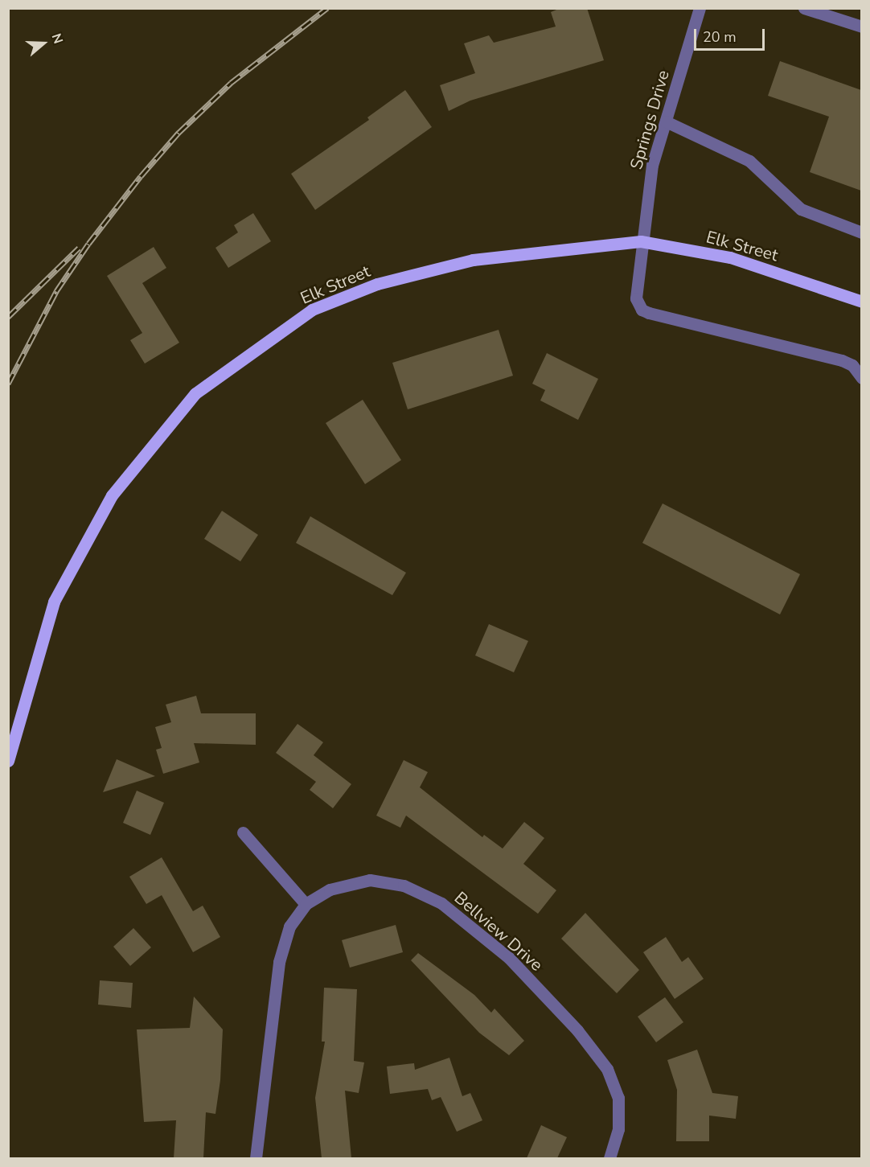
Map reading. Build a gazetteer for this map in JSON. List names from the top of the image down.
{
  "streets": {
    "main road": ["Elk Street"],
    "street": ["Springs Drive", "Bellview Drive"]
  },
  "crossings": [
    ["Springs Drive", "Elk Street"]
  ],
  "scale_bar": "20 m",
  "north": "right"
}
